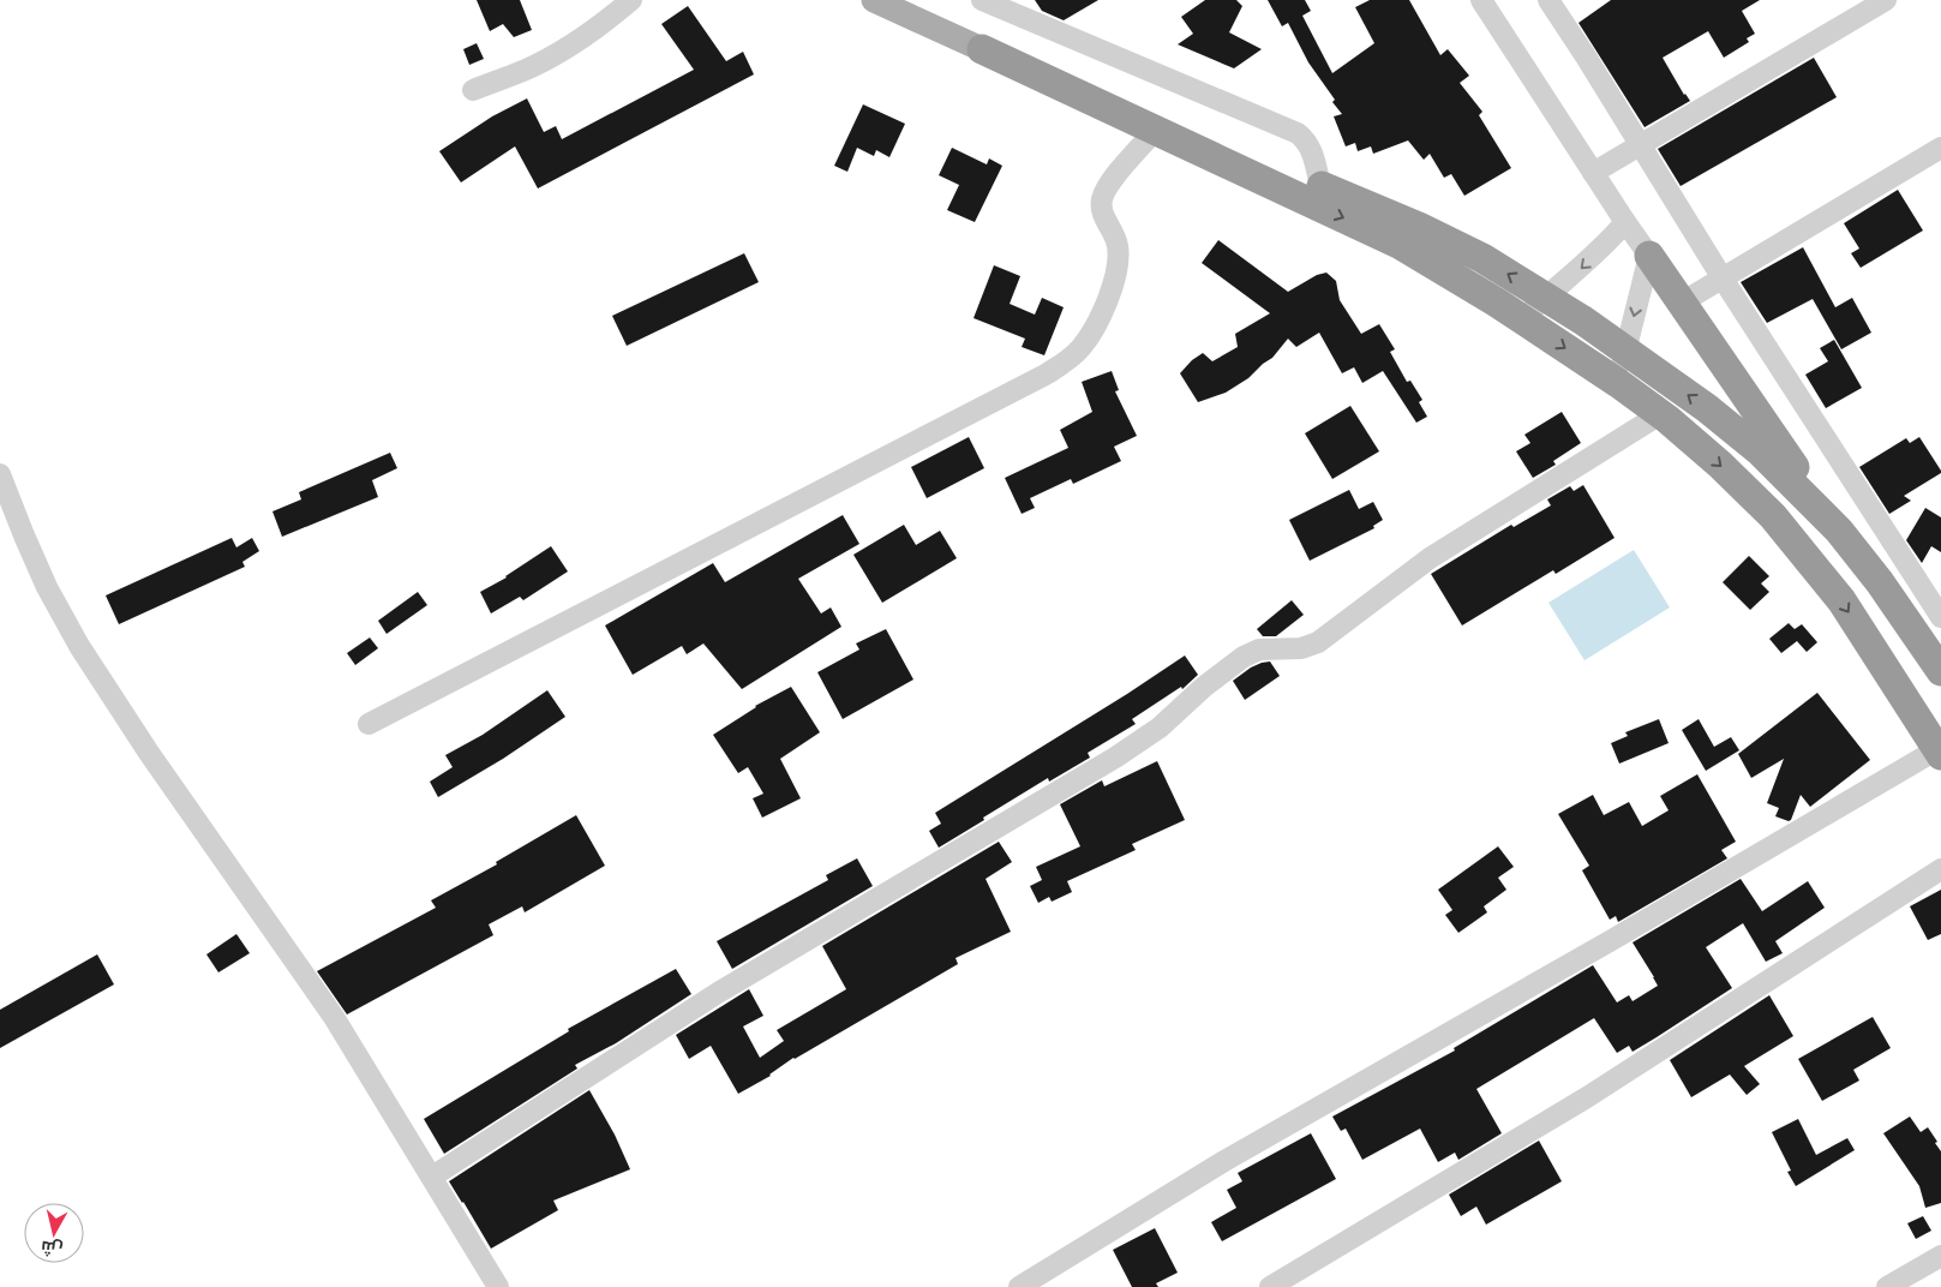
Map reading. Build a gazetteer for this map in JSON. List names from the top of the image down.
{
  "north": "bottom"
}
